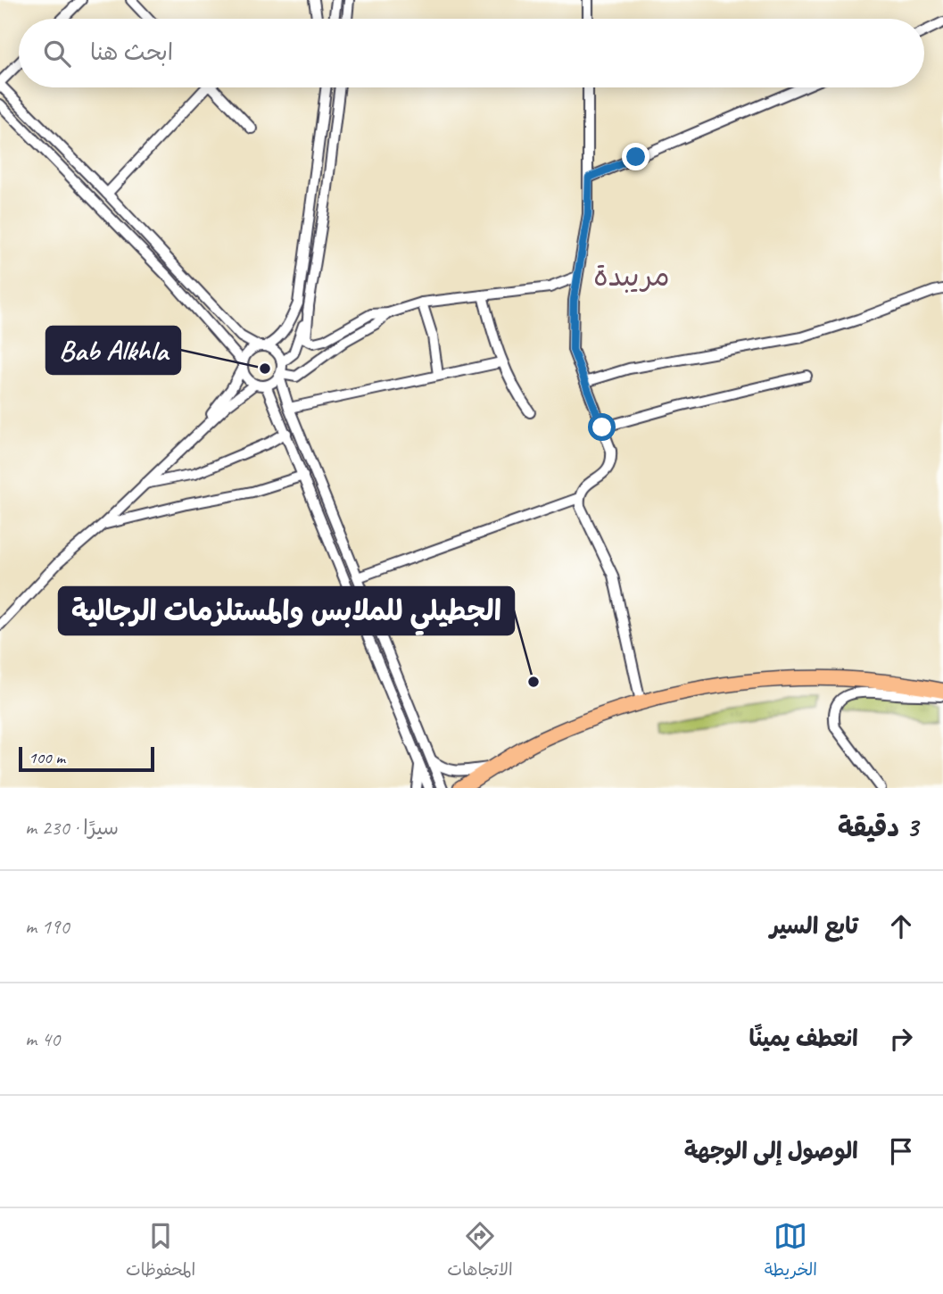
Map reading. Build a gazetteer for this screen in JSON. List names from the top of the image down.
{
  "districts": ["مريبدة"],
  "places": ["Bab Alkhla", "الجطيلي للملابس والمستلزمات الرجالية"],
  "scale_bar": "100 m",
  "page": {
    "search": "ابحث هنا",
    "scale": "100 m",
    "heading": ["3 دقيقة", "سيرًا · 230 m"],
    "list": [
      ["تابع السير", "190 m"],
      ["انعطف يمينًا", "40 m"],
      "الوصول إلى الوجهة"
    ],
    "nav": ["الخريطة", "الاتجاهات", "المحفوظات"]
  }
}
